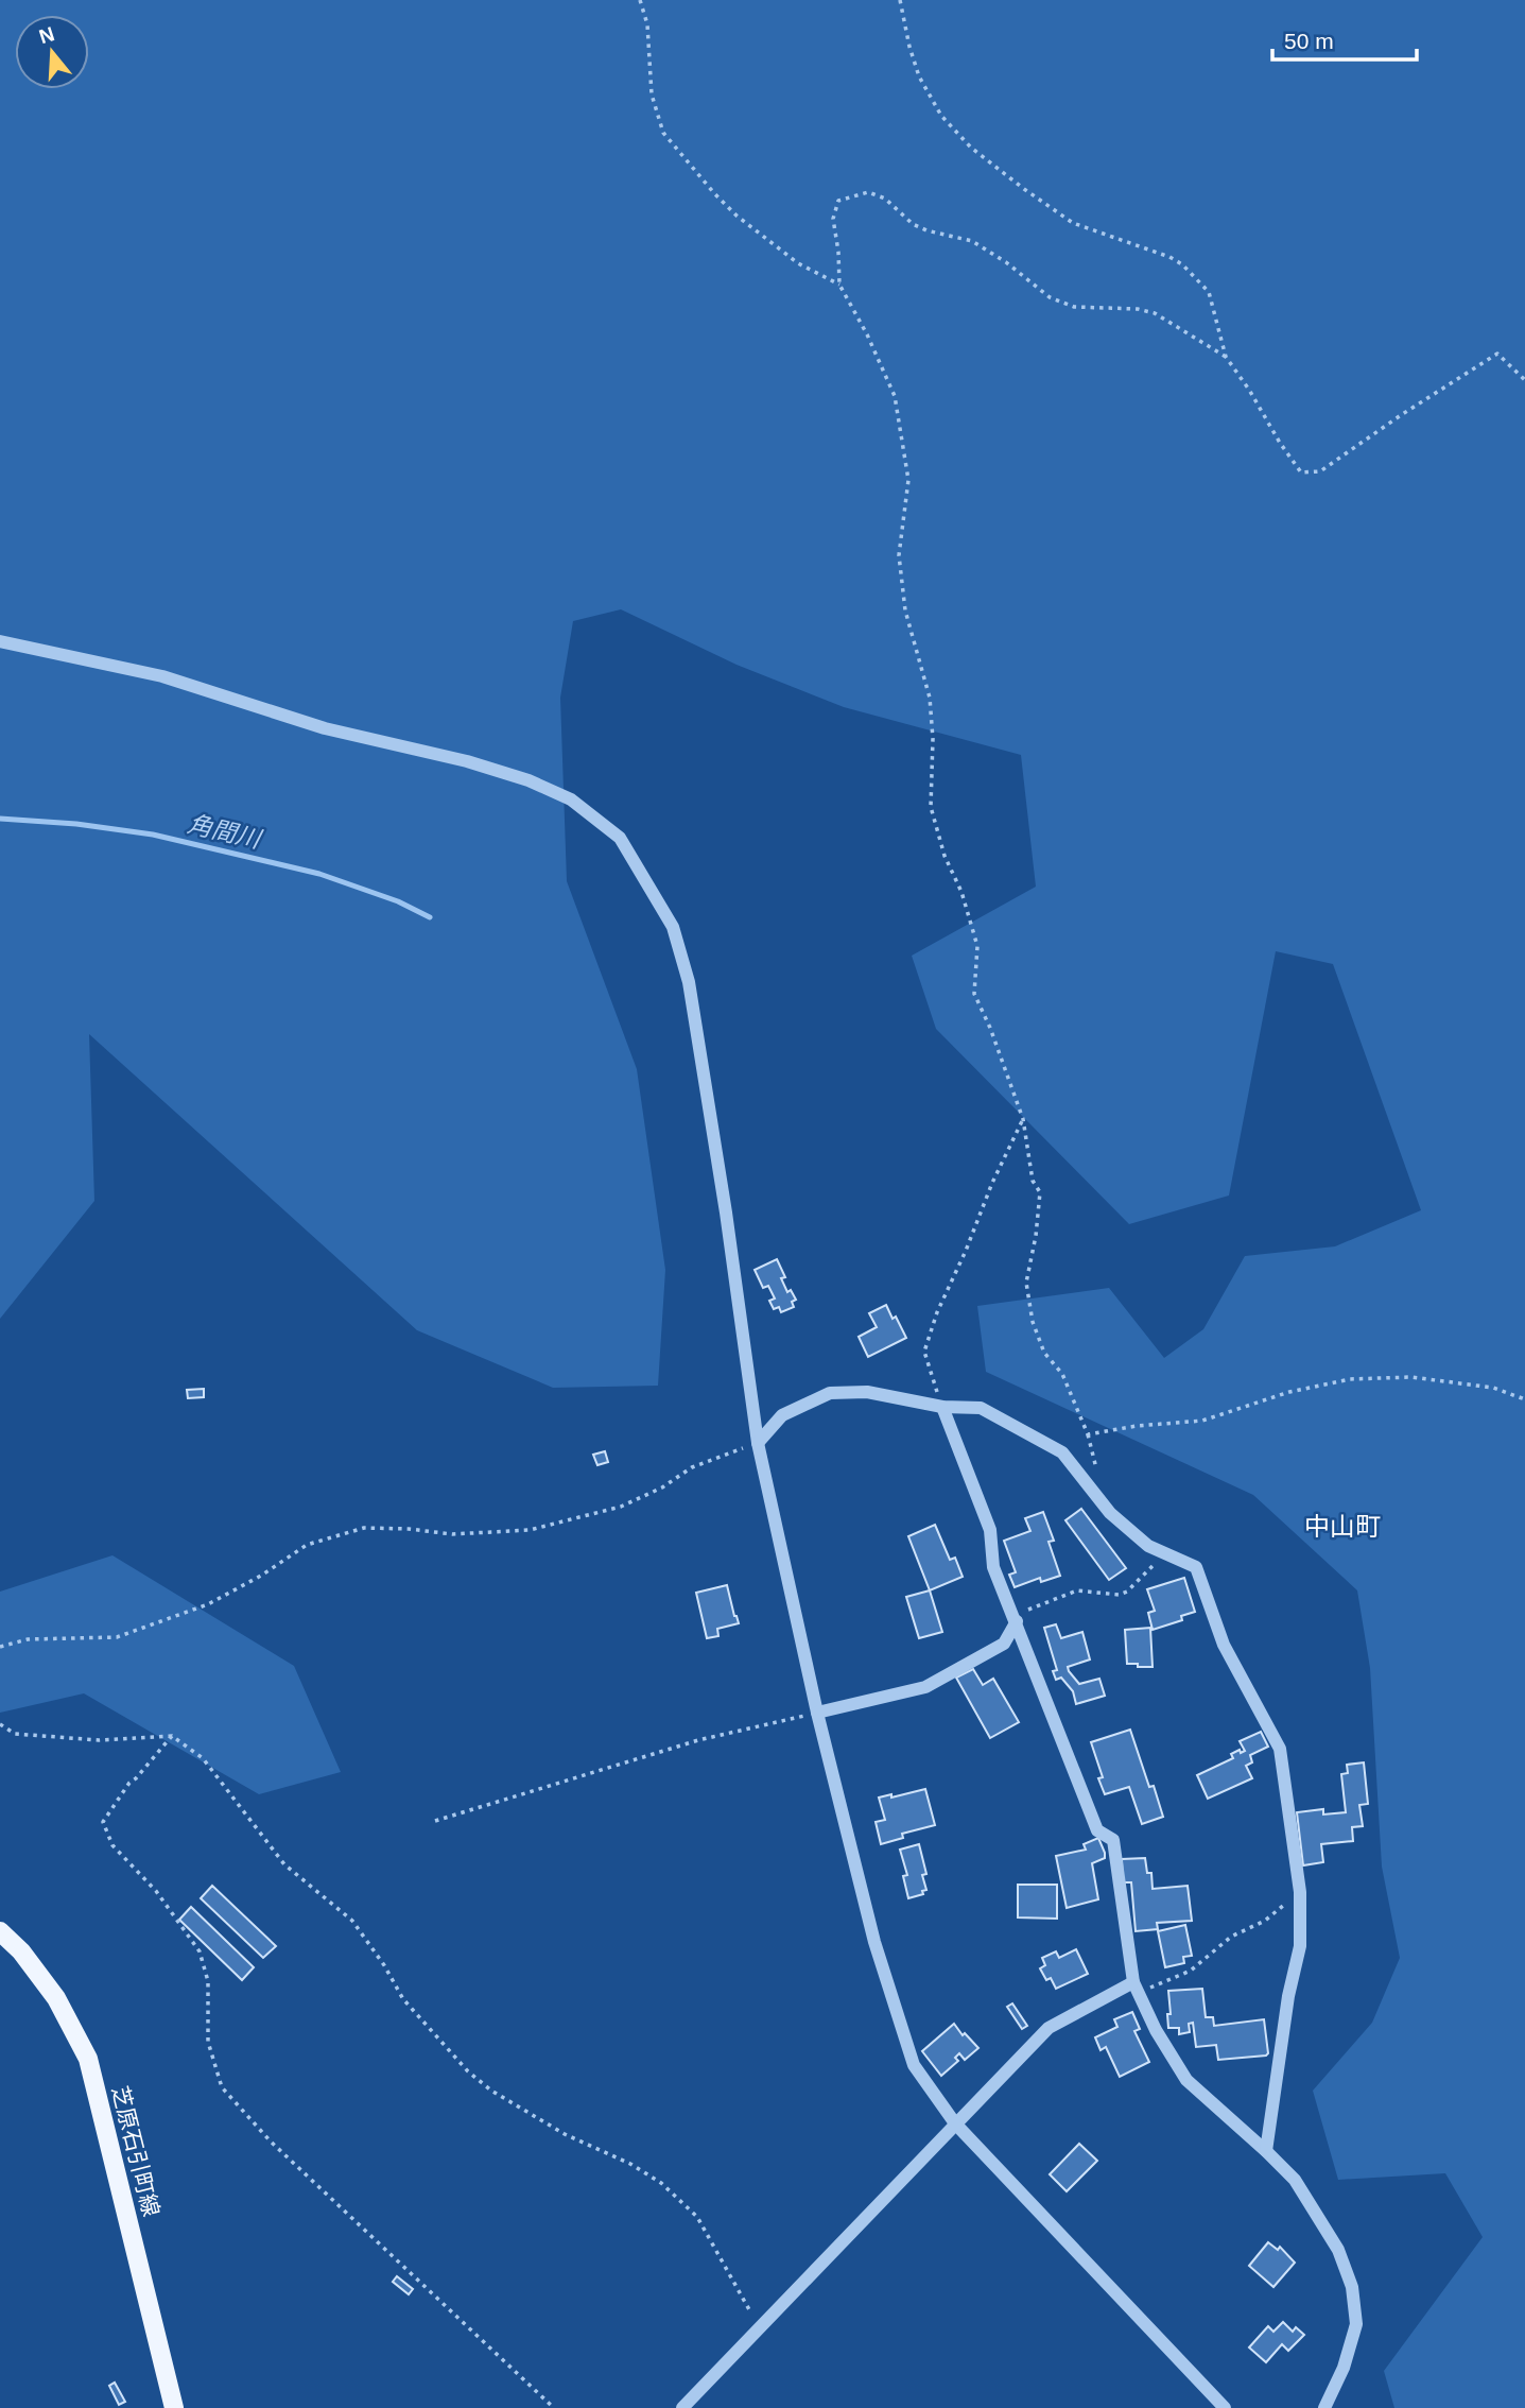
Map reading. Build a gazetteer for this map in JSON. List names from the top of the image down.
{
  "streets": {
    "main road": ["芝原石引町線"]
  },
  "districts": ["中山町"],
  "water": ["角間川"],
  "scale_bar": "50 m",
  "north": "top"
}
